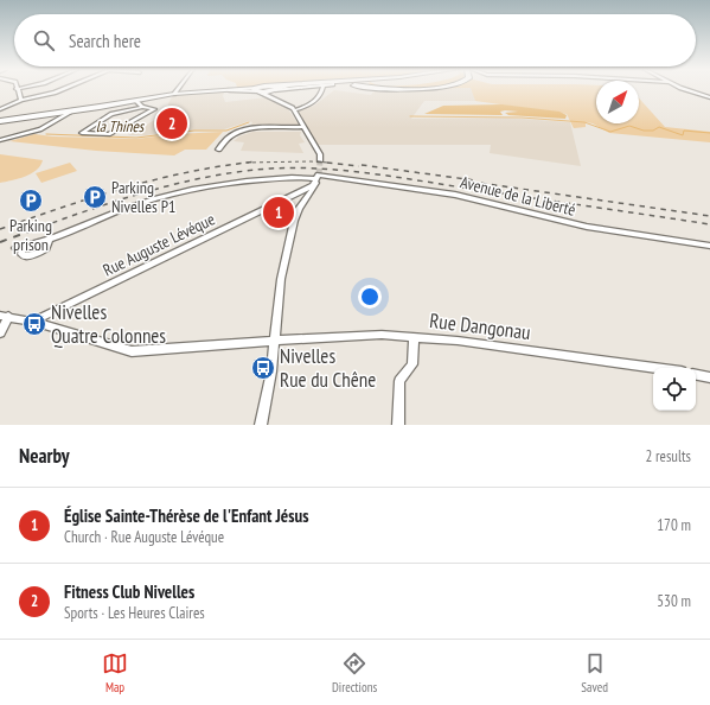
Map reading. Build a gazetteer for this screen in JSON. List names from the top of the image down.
{
  "streets": {
    "street": ["Avenue de la Liberté", "Rue Auguste Lévéque", "Rue Dangonau"]
  },
  "crossings": [
    ["Rue Auguste Lévéque", "Rue Dangonau"]
  ],
  "water": ["la Thines"],
  "places": {
    "parking": ["Parking Nivelles P1", "Parking prison"],
    "bus stop": ["Nivelles Quatre Colonnes", "Nivelles Rue du Chêne"]
  },
  "north": "top right",
  "page": {
    "search": "Search here",
    "pins": ["2", "1"],
    "heading": ["Nearby", "2 results"],
    "list": [
      {
        "mark": "1",
        "name": "Église Sainte-Thérèse de l'Enfant Jésus",
        "note": "Church · Rue Auguste Lévéque",
        "value": "170 m"
      },
      {
        "mark": "2",
        "name": "Fitness Club Nivelles",
        "note": "Sports · Les Heures Claires",
        "value": "530 m"
      }
    ],
    "nav": ["Map", "Directions", "Saved"]
  }
}
